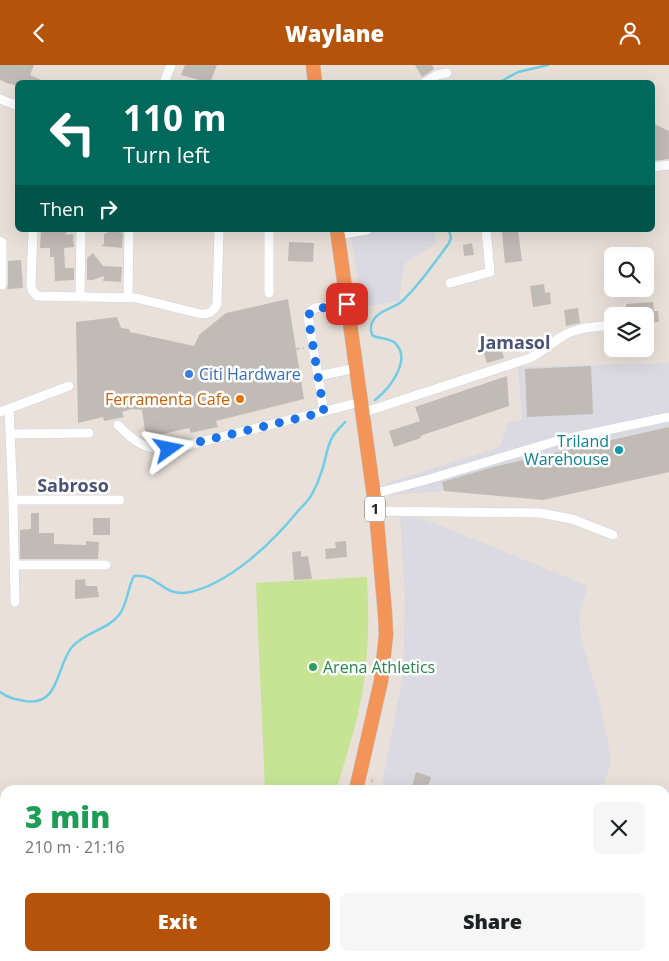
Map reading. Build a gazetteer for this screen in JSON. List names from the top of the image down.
{
  "streets": {
    "highway": ["1"]
  },
  "districts": ["Jamasol", "Sabroso"],
  "places": [
    "Citi Hardware",
    "Ferramenta Cafe",
    "Triland Warehouse",
    "Arena Athletics"
  ],
  "page": {
    "header": "Waylane",
    "turn": ["110 m", "Turn left"],
    "then": "Then",
    "heading": ["3 min", "210 m · 21:16"],
    "buttons": ["Exit", "Share"]
  }
}
